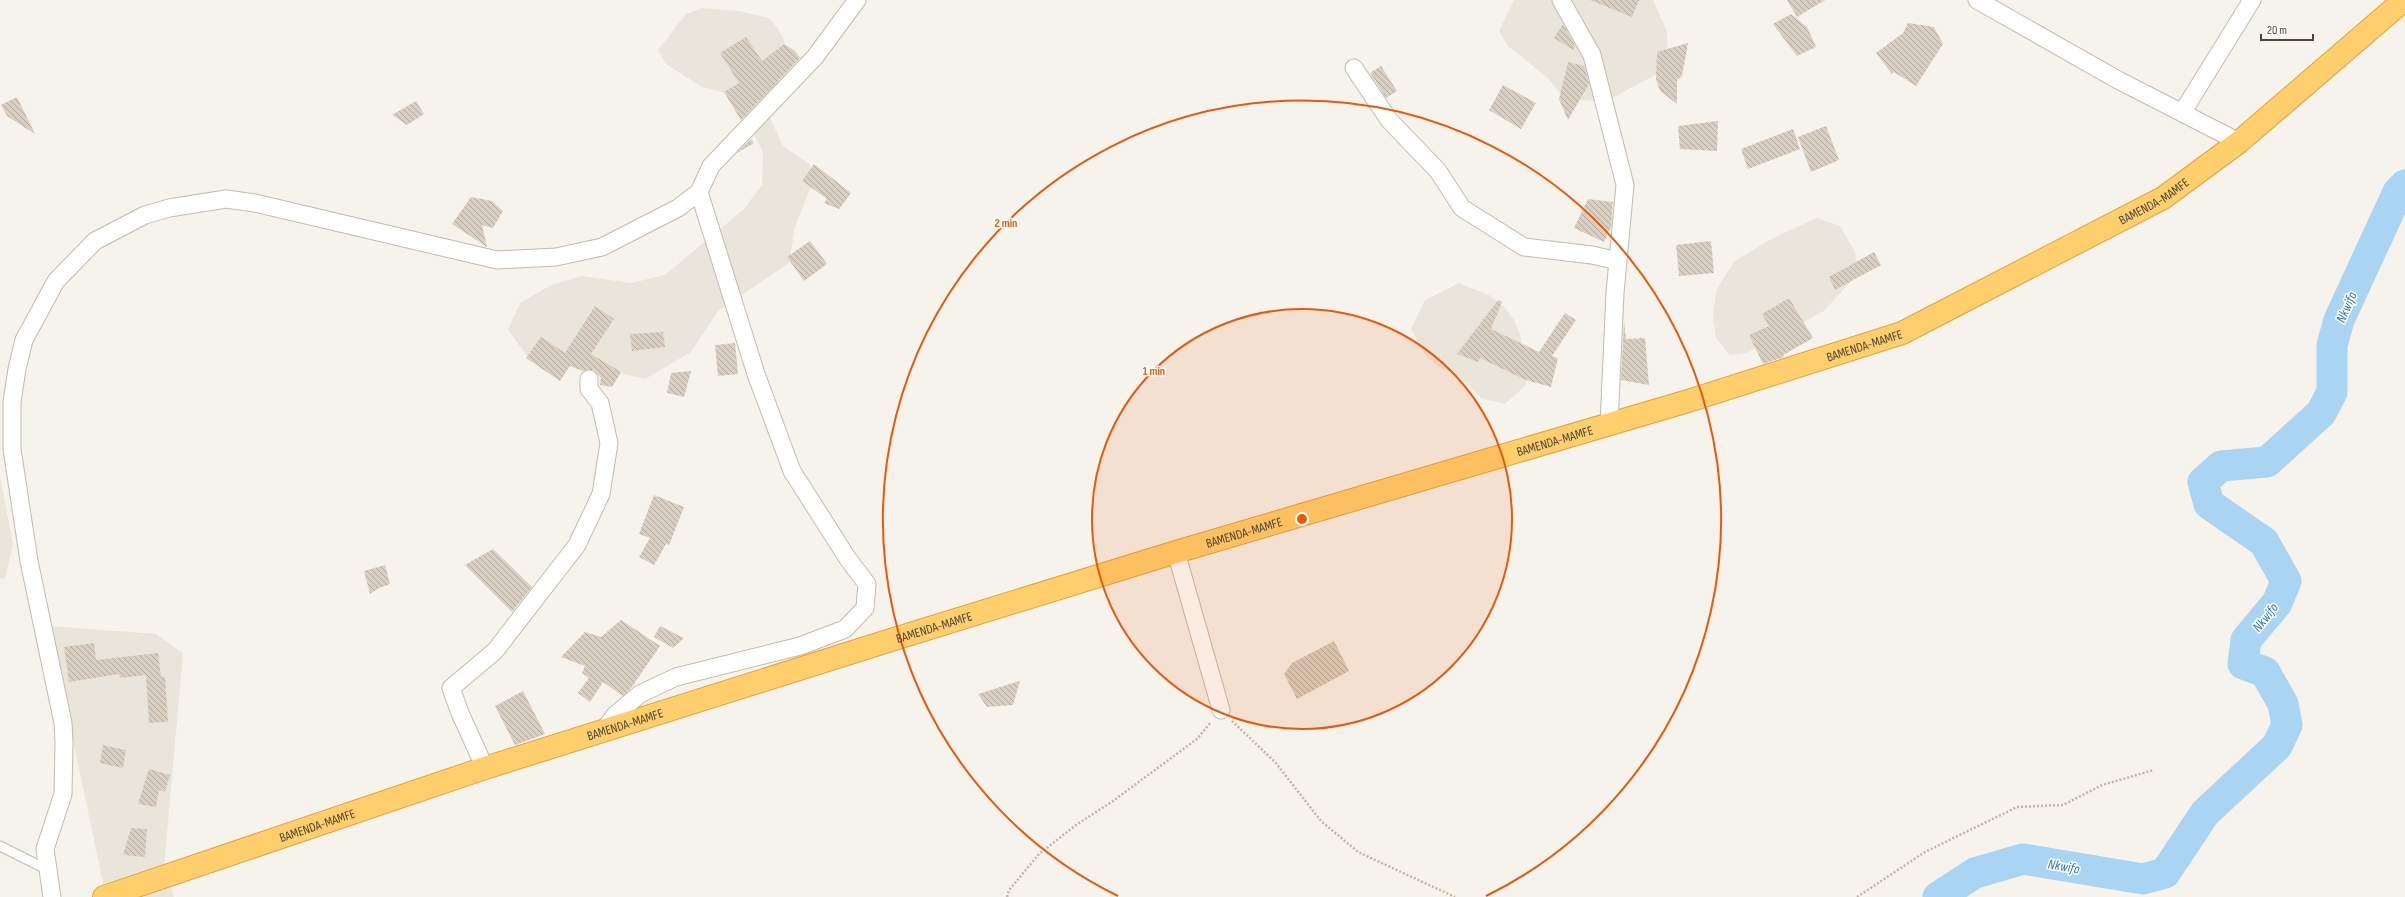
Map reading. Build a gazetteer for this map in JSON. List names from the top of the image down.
{
  "streets": {
    "highway": ["BAMENDA-MAMFE"]
  },
  "water": ["Nkwifo"],
  "scale_bar": "20 m",
  "rings": ["2 min", "1 min"]
}
